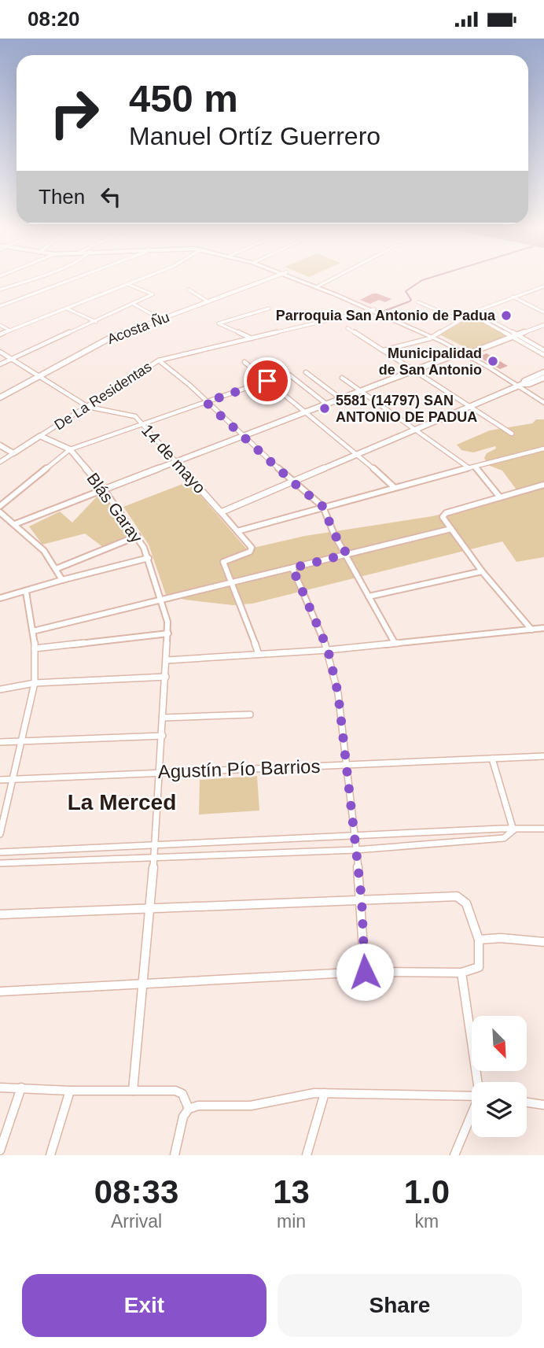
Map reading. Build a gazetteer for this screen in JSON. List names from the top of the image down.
{
  "streets": {
    "street": [
      "Acosta Ñu",
      "De La Residentas",
      "14 de mayo",
      "Blás Garay",
      "Agustín Pío Barrios"
    ]
  },
  "crossings": [
    ["Acosta Ñu", "14 de mayo"],
    ["De La Residentas", "14 de mayo"],
    ["De La Residentas", "Blás Garay"],
    ["Blás Garay", "Agustín Pío Barrios"]
  ],
  "districts": ["La Merced"],
  "places": ["Parroquia San Antonio de Padua", "Municipalidad de San Antonio", "5581 (14797) SAN ANTONIO DE PADUA"],
  "north": "bottom right",
  "page": {
    "status": "08:20",
    "turn": ["450 m", "Manuel Ortíz Guerrero"],
    "then": "Then",
    "eta": [
      "08:33",
      "Arrival",
      "13",
      "min",
      "1.0",
      "km"
    ],
    "buttons": ["Exit", "Share"]
  }
}
